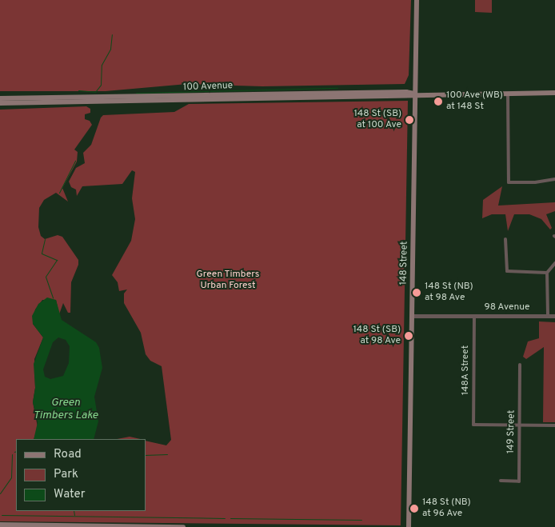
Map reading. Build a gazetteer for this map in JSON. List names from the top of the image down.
{
  "streets": {
    "main road": ["100 Avenue", "148 Street"],
    "street": ["98 Avenue", "148A Street", "149 Street"]
  },
  "crossings": [
    ["100 Avenue", "148 Street"],
    ["148 Street", "98 Avenue"],
    ["98 Avenue", "148A Street"],
    ["148A Street", "149 Street"]
  ],
  "water": ["Green Timbers Lake"],
  "parks": ["Green Timbers Urban Forest"],
  "places": [
    "100 Ave (WB) at 148 St",
    "148 St (SB) at 100 Ave",
    "148 St (NB) at 98 Ave",
    "148 St (SB) at 98 Ave",
    "148 St (NB) at 96 Ave"
  ],
  "legend": ["Road", "Park", "Water"]
}
